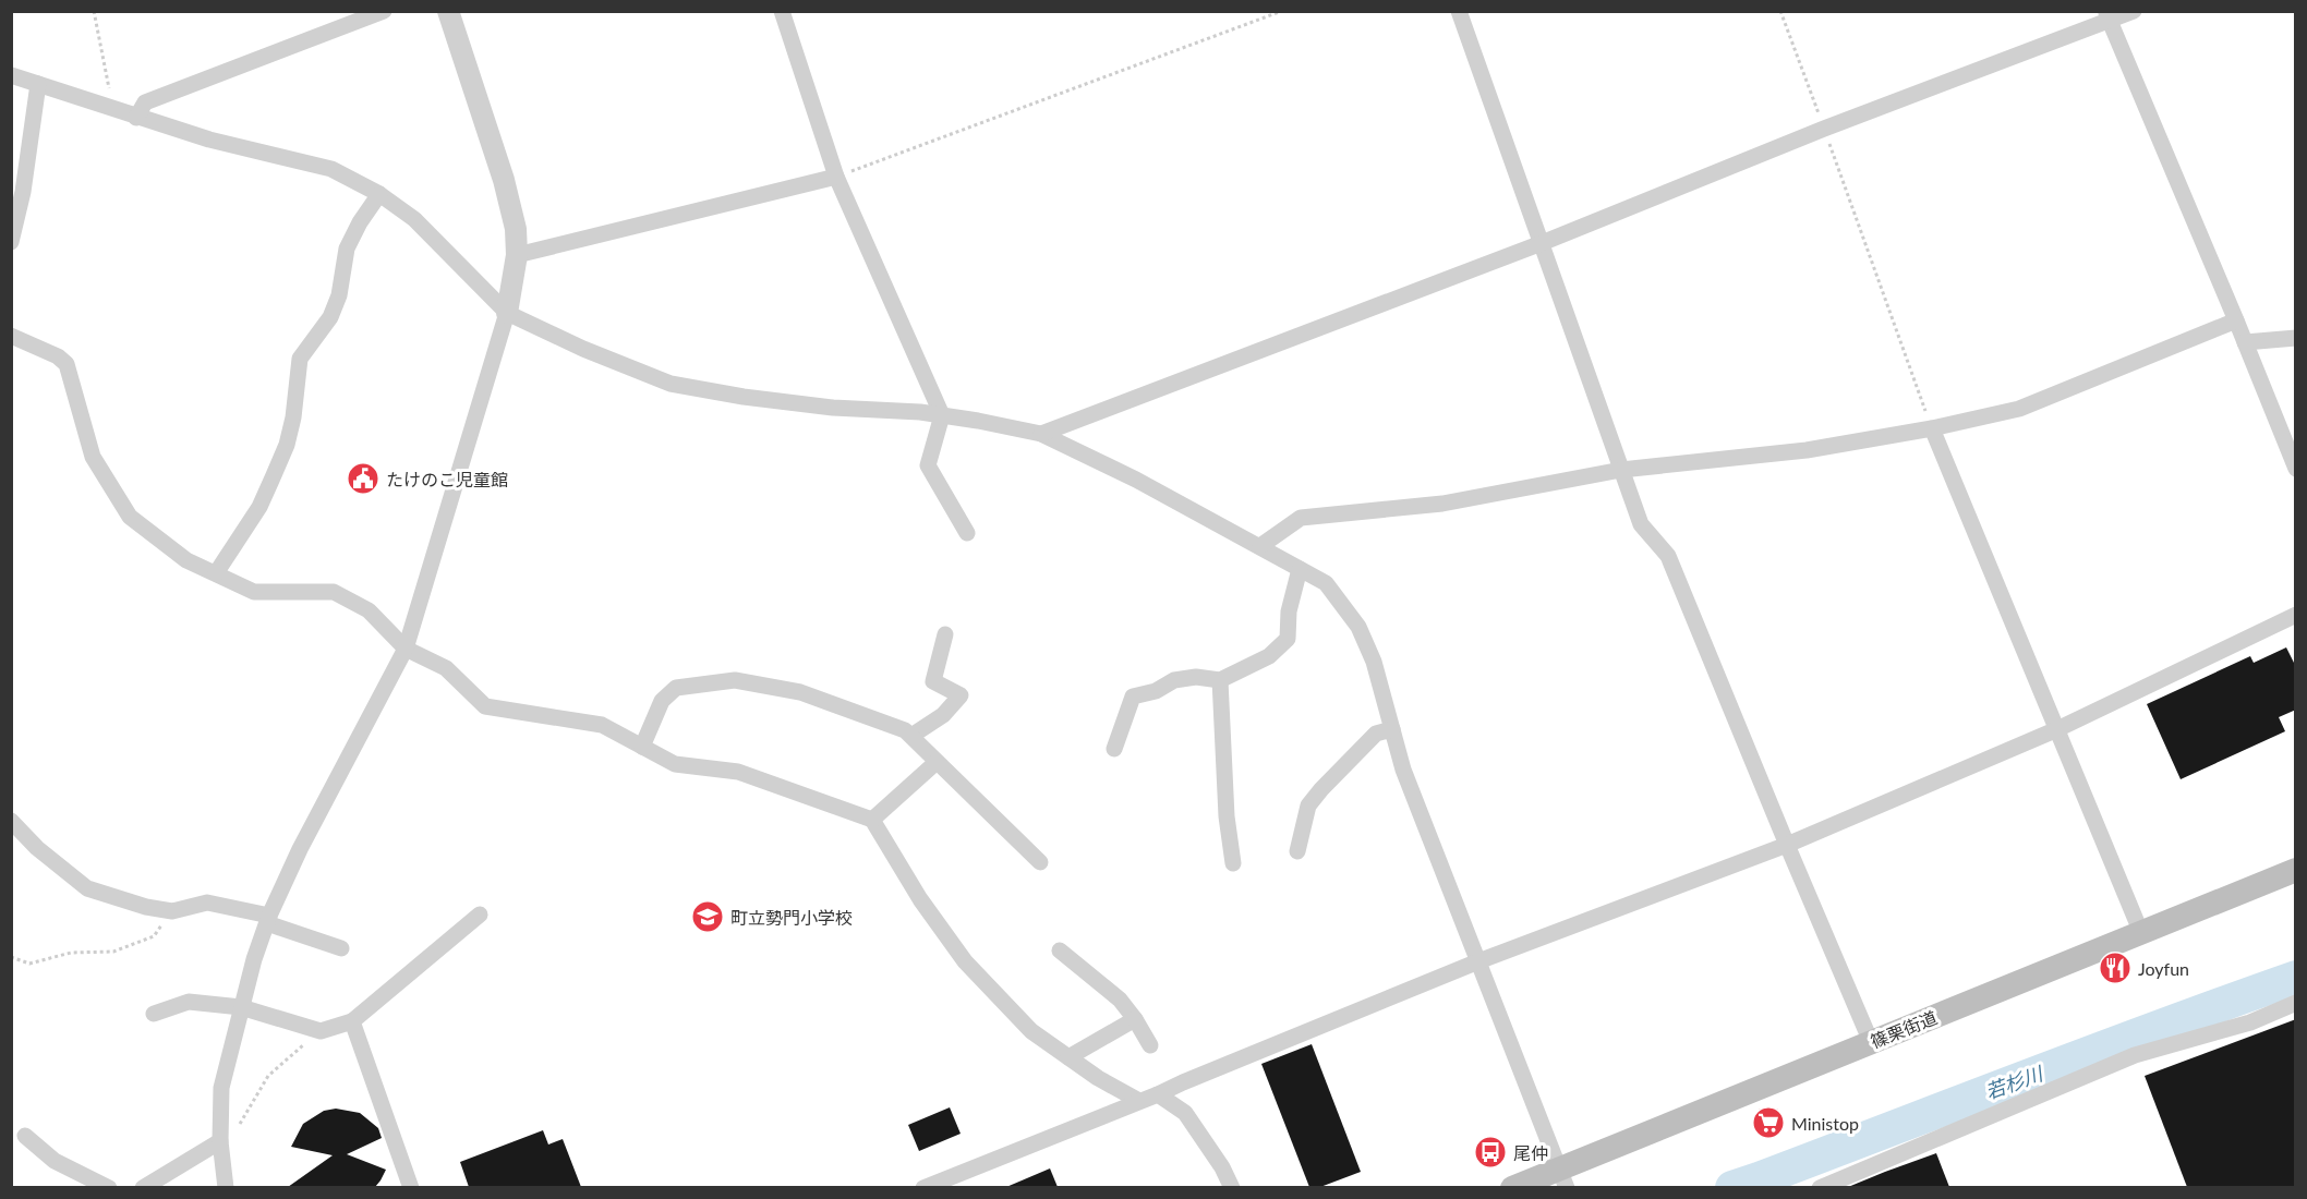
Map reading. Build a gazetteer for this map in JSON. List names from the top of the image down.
{
  "streets": {
    "main road": ["篠栗街道"]
  },
  "water": ["若杉川"],
  "places": {
    "public building": ["たけのこ児童館"],
    "school or university": ["町立勢門小学校"],
    "restaurant": ["Joyfun"],
    "supermarket": ["Ministop"],
    "bus stop": ["尾仲"]
  }
}
